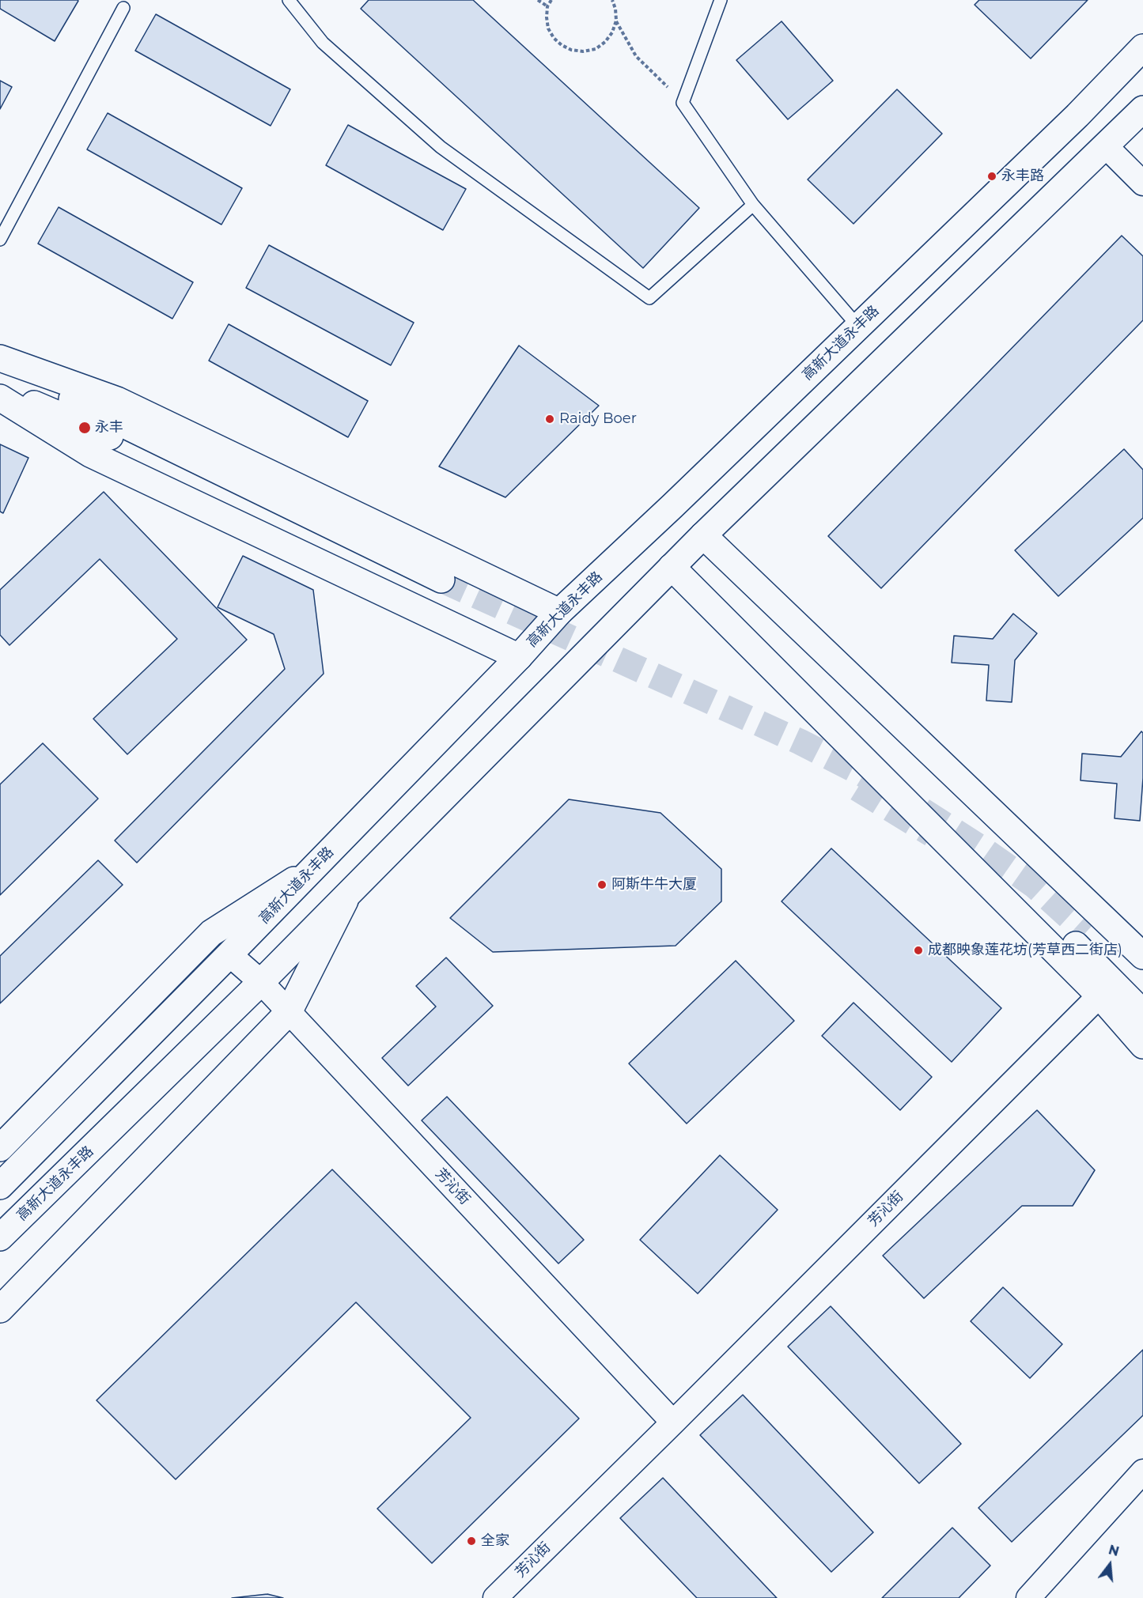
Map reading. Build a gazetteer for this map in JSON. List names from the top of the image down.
{
  "streets": {
    "main road": ["高新大道永丰路"],
    "street": ["芳沁街"]
  },
  "crossings": [
    ["高新大道永丰路", "芳沁街"]
  ],
  "places": [
    "永丰路",
    "Raidy Boer",
    "永丰",
    "阿斯牛牛大厦",
    "成都映象莲花坊(芳草西二街店)",
    "全家"
  ],
  "north": "top"
}
